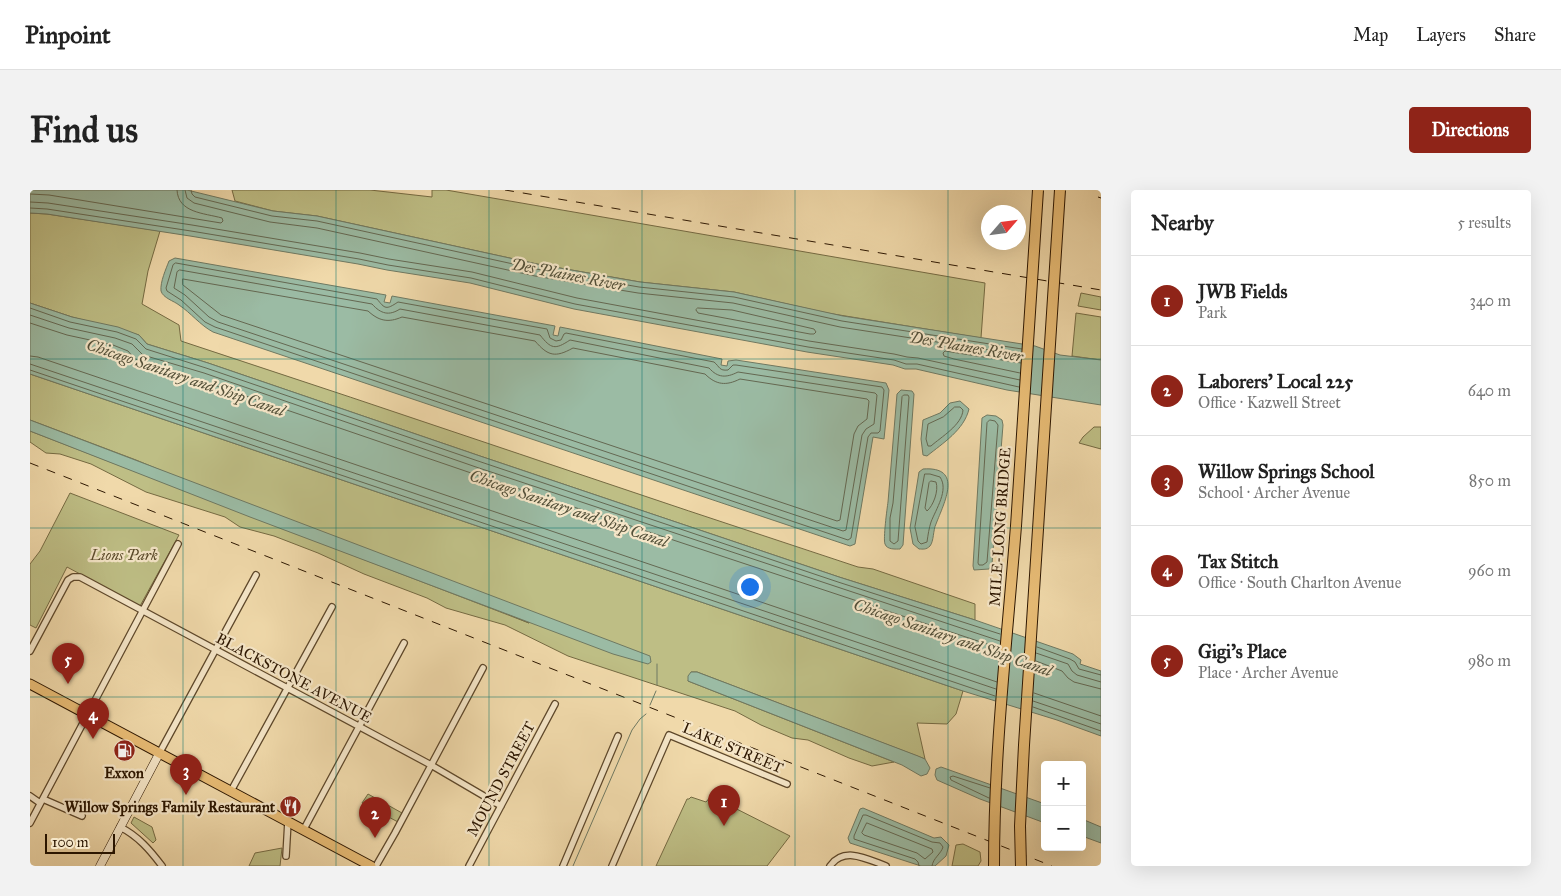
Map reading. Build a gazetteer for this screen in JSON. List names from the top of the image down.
{
  "streets": {
    "highway": ["MILE-LONG BRIDGE"],
    "street": ["BLACKSTONE AVENUE", "LAKE STREET", "MOUND STREET"]
  },
  "crossings": [
    ["BLACKSTONE AVENUE", "MOUND STREET"]
  ],
  "water": ["Des Plaines River", "Chicago Sanitary and Ship Canal"],
  "parks": ["Lions Park"],
  "places": {
    "fuel station": ["Exxon"],
    "restaurant": ["Willow Springs Family Restaurant"]
  },
  "scale_bar": "100 m",
  "north": "top right",
  "page": {
    "header": "Pinpoint",
    "nav": ["Map", "Layers", "Share"],
    "buttons": "Directions",
    "title": "Find us",
    "heading": ["Nearby", "5 results"],
    "list": [
      {
        "mark": "1",
        "name": "JWB Fields",
        "note": "Park",
        "value": "340 m"
      },
      {
        "mark": "2",
        "name": "Laborers' Local 225",
        "note": "Office · Kazwell Street",
        "value": "640 m"
      },
      {
        "mark": "3",
        "name": "Willow Springs School",
        "note": "School · Archer Avenue",
        "value": "850 m"
      },
      {
        "mark": "4",
        "name": "Tax Stitch",
        "note": "Office · South Charlton Avenue",
        "value": "960 m"
      },
      {
        "mark": "5",
        "name": "Gigi's Place",
        "note": "Place · Archer Avenue",
        "value": "980 m"
      }
    ],
    "pins": [
      "5",
      "4",
      "3",
      "1",
      "2"
    ],
    "map_buttons": ["+", "−"],
    "scale": "100 m"
  }
}
